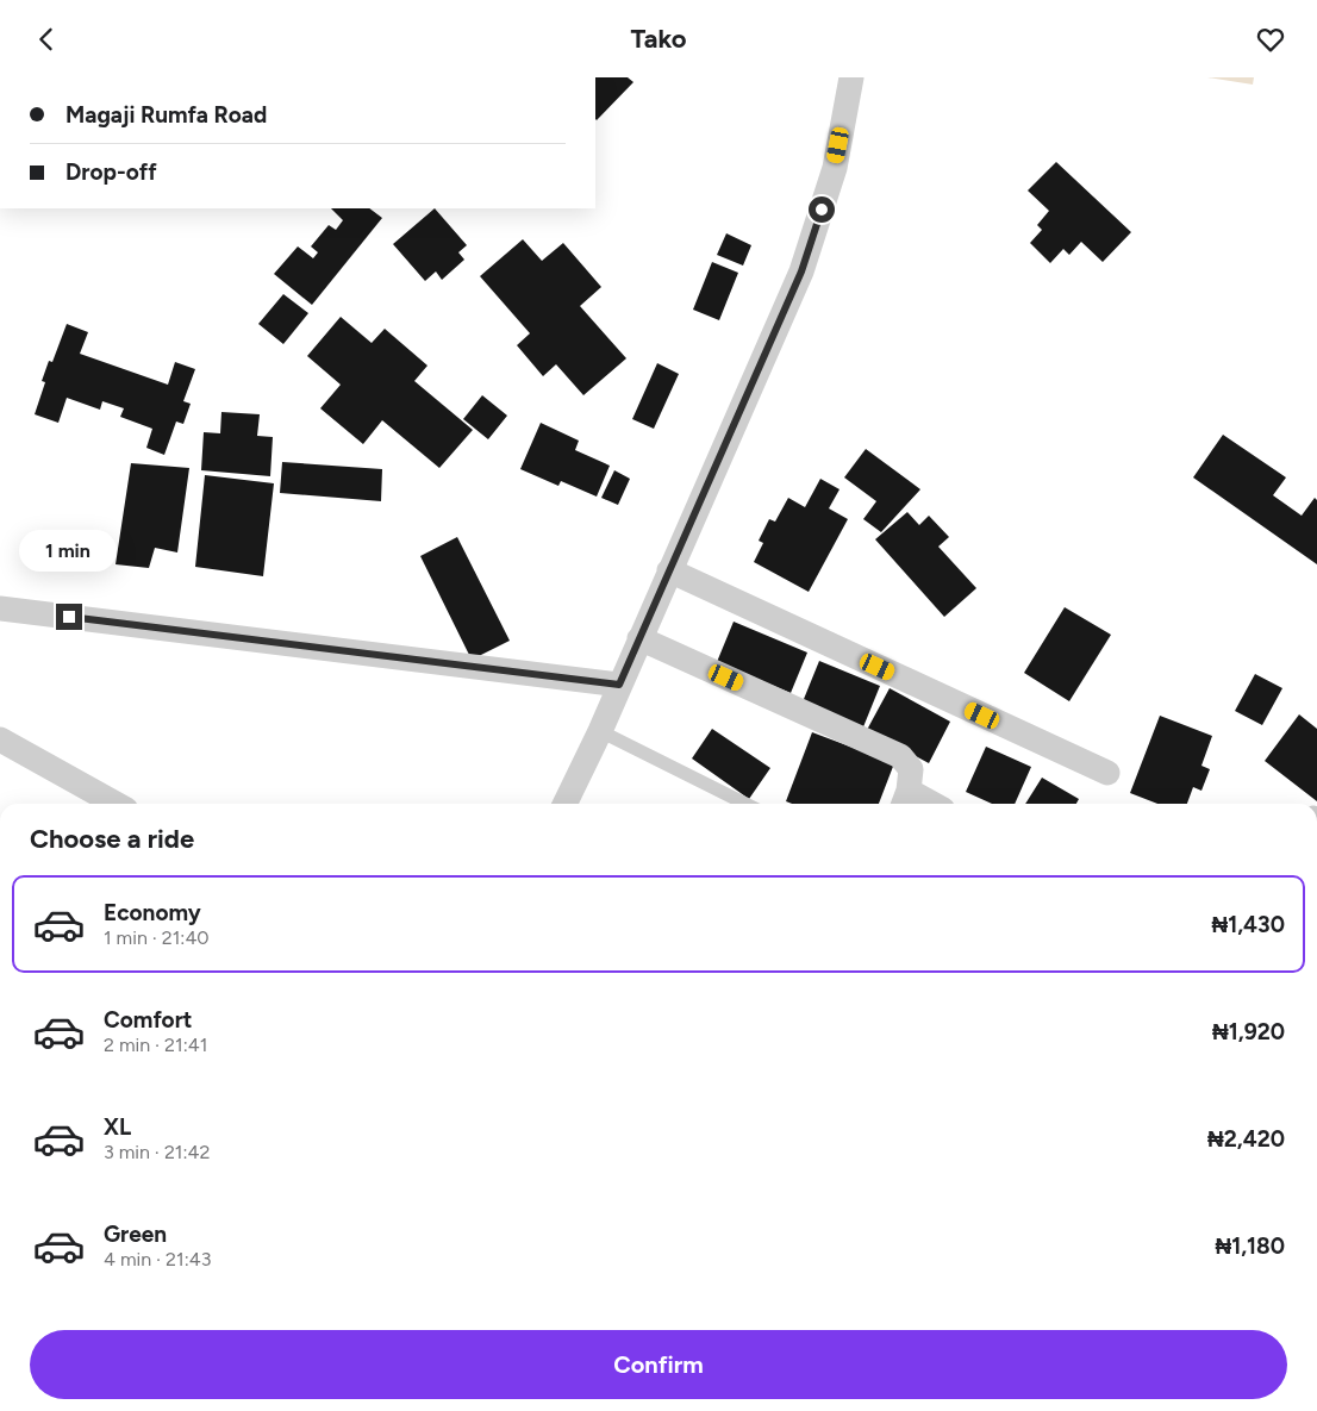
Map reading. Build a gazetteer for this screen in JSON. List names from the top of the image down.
{
  "page": {
    "header": "Tako",
    "banner": ["Magaji Rumfa Road", "Drop-off"],
    "bubble": "1 min",
    "heading": "Choose a ride",
    "list": [
      {
        "name": "Economy",
        "note": "1 min · 21:40",
        "value": "₦1,430"
      },
      {
        "name": "Comfort",
        "note": "2 min · 21:41",
        "value": "₦1,920"
      },
      {
        "name": "XL",
        "note": "3 min · 21:42",
        "value": "₦2,420"
      },
      {
        "name": "Green",
        "note": "4 min · 21:43",
        "value": "₦1,180"
      }
    ],
    "buttons": "Confirm"
  }
}
